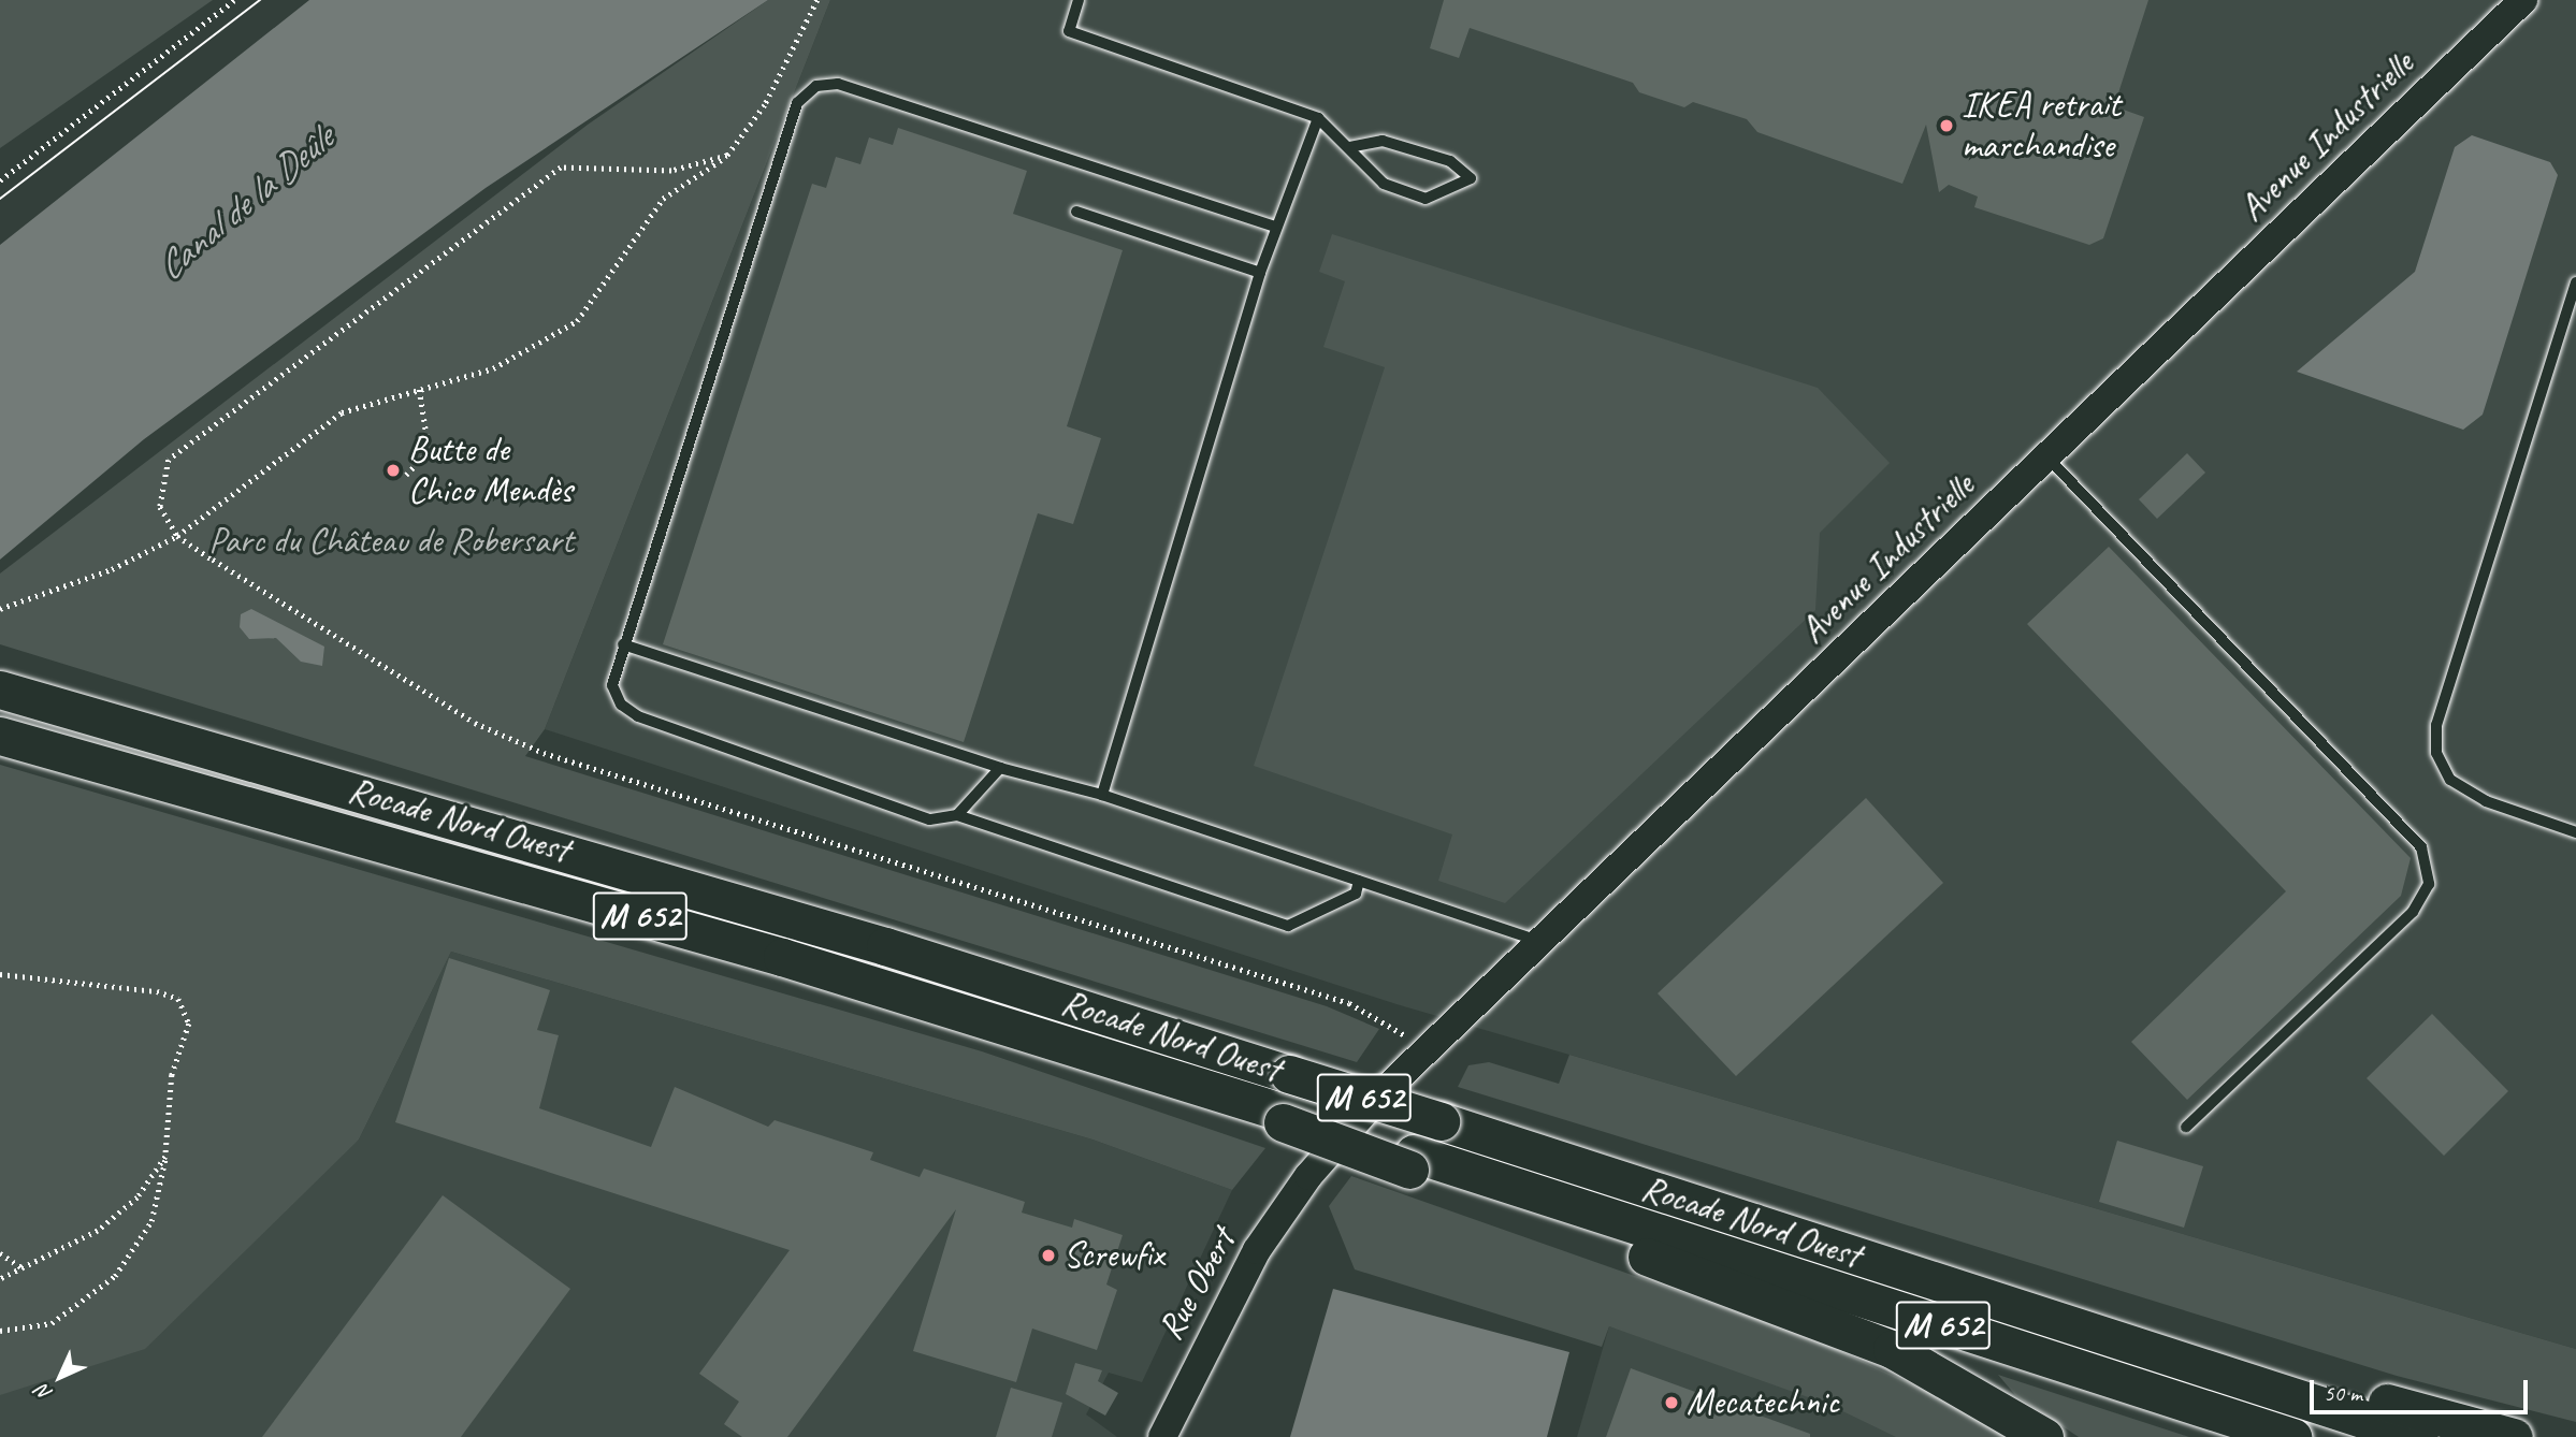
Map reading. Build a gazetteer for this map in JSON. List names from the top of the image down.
{
  "streets": {
    "highway": ["Rocade Nord Ouest", "M 652"],
    "street": ["Avenue Industrielle", "Rue Obert"]
  },
  "crossings": [
    ["Avenue Industrielle", "Rue Obert"]
  ],
  "water": ["Canal de la Deûle"],
  "parks": ["Parc du Château de Robersart"],
  "places": [
    "IKEA retrait marchandise",
    "Butte de Chico Mendès",
    "Screwfix",
    "Mecatechnic"
  ],
  "scale_bar": "50 m",
  "north": "bottom left"
}
